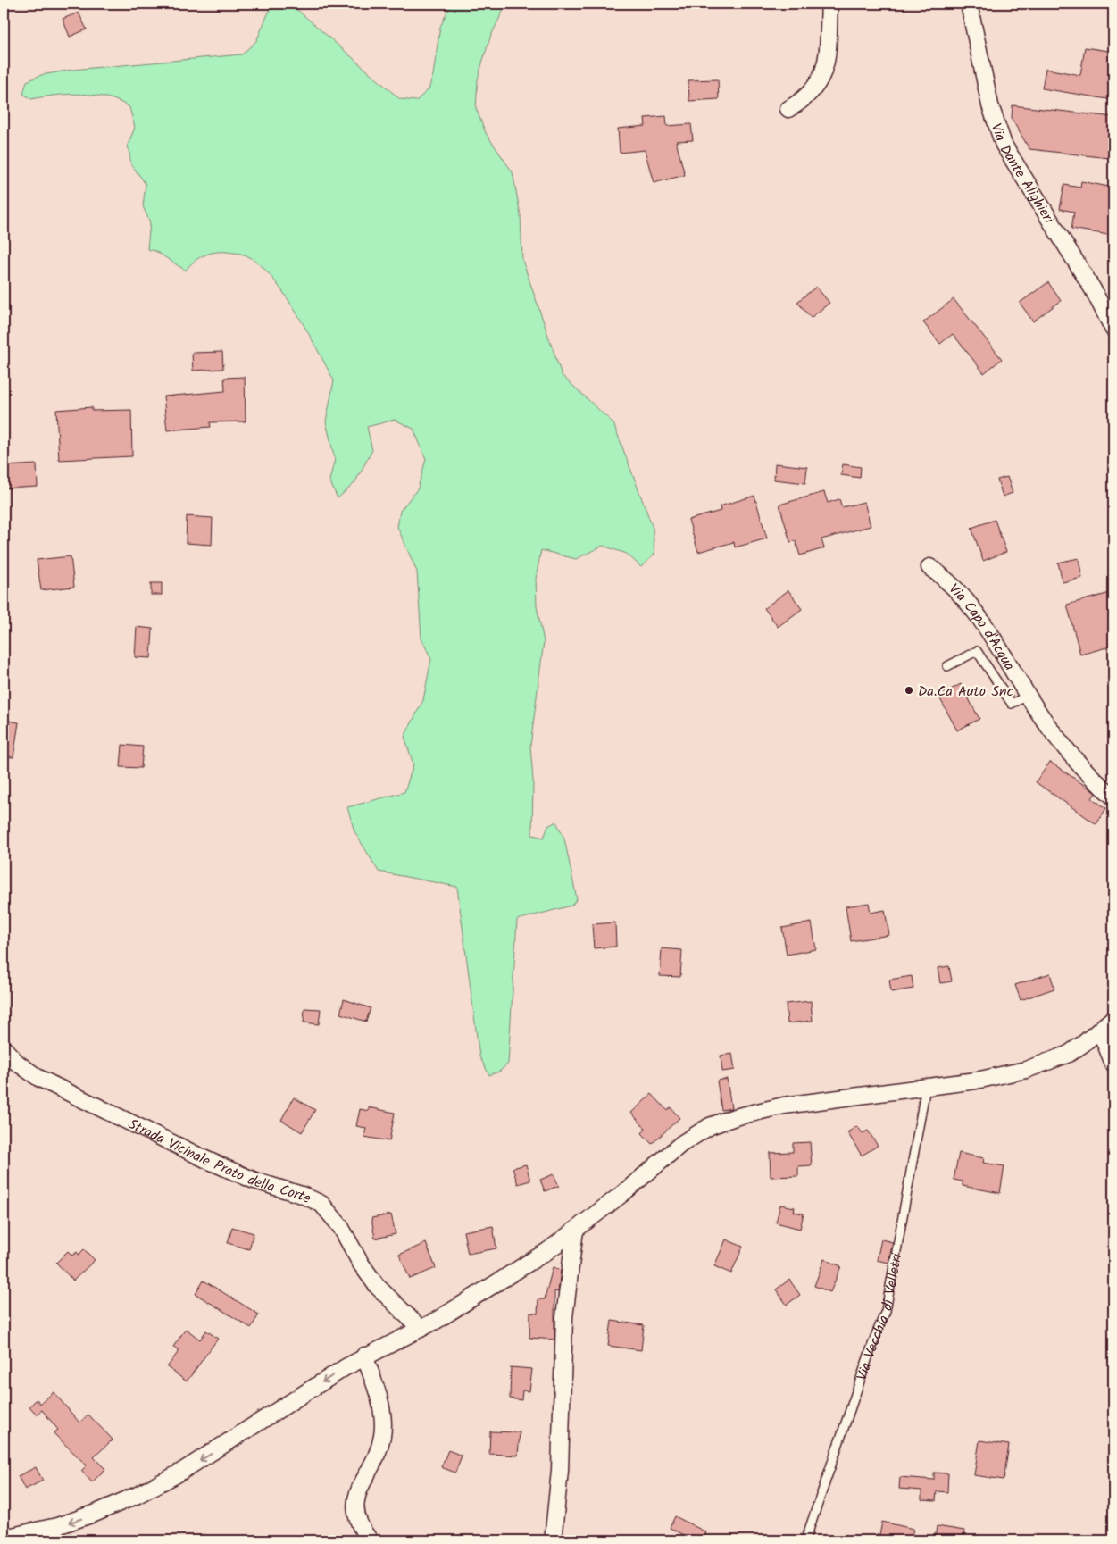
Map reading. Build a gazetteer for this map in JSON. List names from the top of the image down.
{
  "streets": {
    "street": ["Via Dante Alighieri", "Via Capo d'Acqua", "Strada Vicinale Prato della Corte"],
    "lane": ["Via Vecchia di Velletri"]
  },
  "places": ["Da.Ca Auto Snc"]
}
